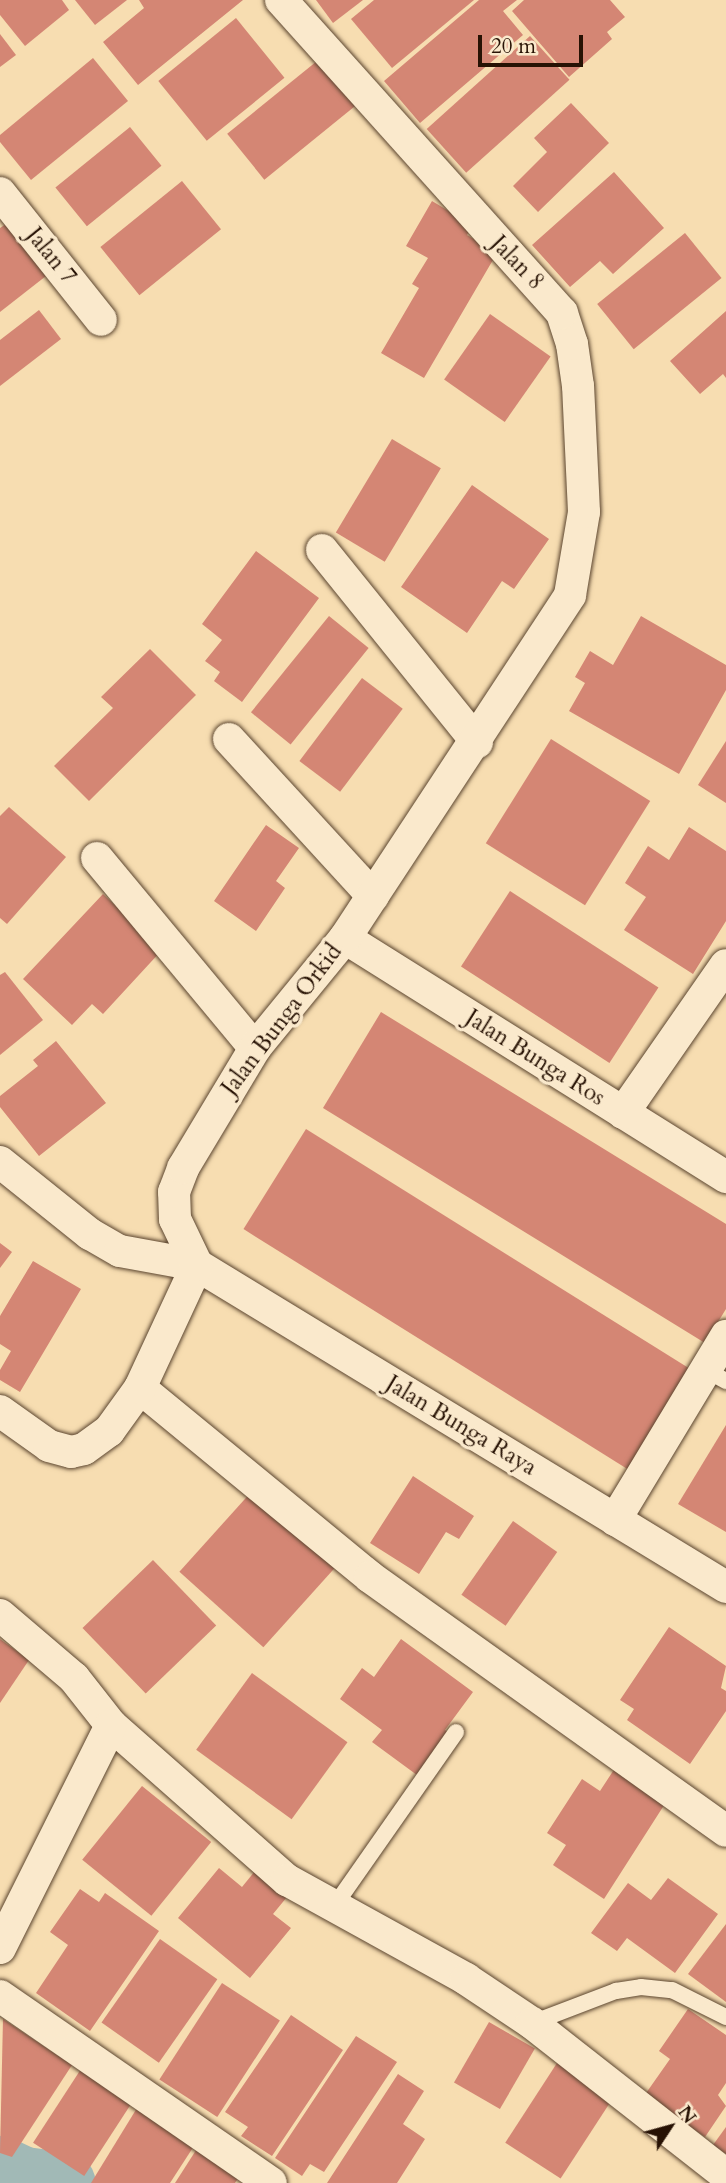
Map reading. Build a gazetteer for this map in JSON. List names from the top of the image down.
{
  "streets": {
    "street": [
      "Jalan 7",
      "Jalan 8",
      "Jalan Bunga Orkid",
      "Jalan Bunga Ros",
      "Jalan Bunga Raya"
    ]
  },
  "crossings": [
    ["Jalan 8", "Jalan Bunga Orkid"],
    ["Jalan Bunga Orkid", "Jalan Bunga Ros"],
    ["Jalan Bunga Orkid", "Jalan Bunga Raya"]
  ],
  "scale_bar": "20 m",
  "north": "top right"
}
